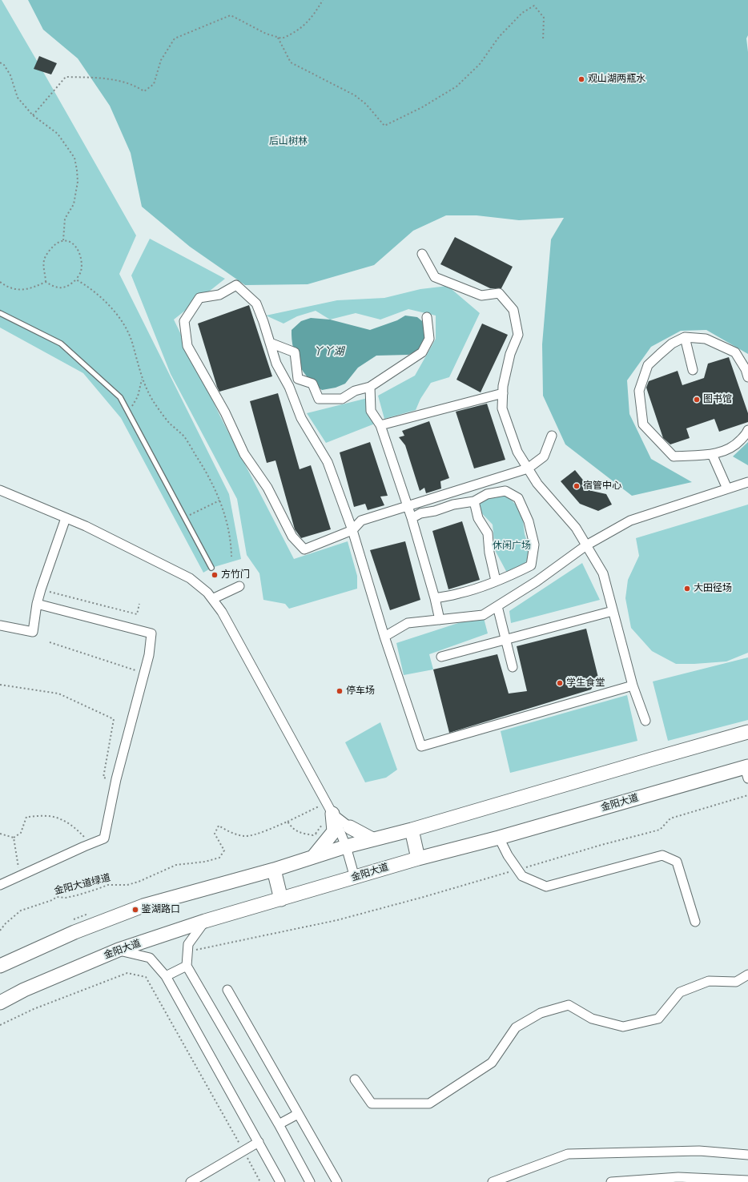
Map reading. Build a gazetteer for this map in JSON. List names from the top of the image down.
{
  "streets": {
    "main road": ["金阳大道"],
    "path": ["金阳大道绿道"]
  },
  "water": ["丫丫湖"],
  "parks": ["后山树林", "休闲广场"],
  "places": [
    "观山湖两瓶水",
    "图书馆",
    "宿管中心",
    "方竹门",
    "大田径场",
    "学生食堂",
    "停车场",
    "鉴湖路口"
  ]
}
